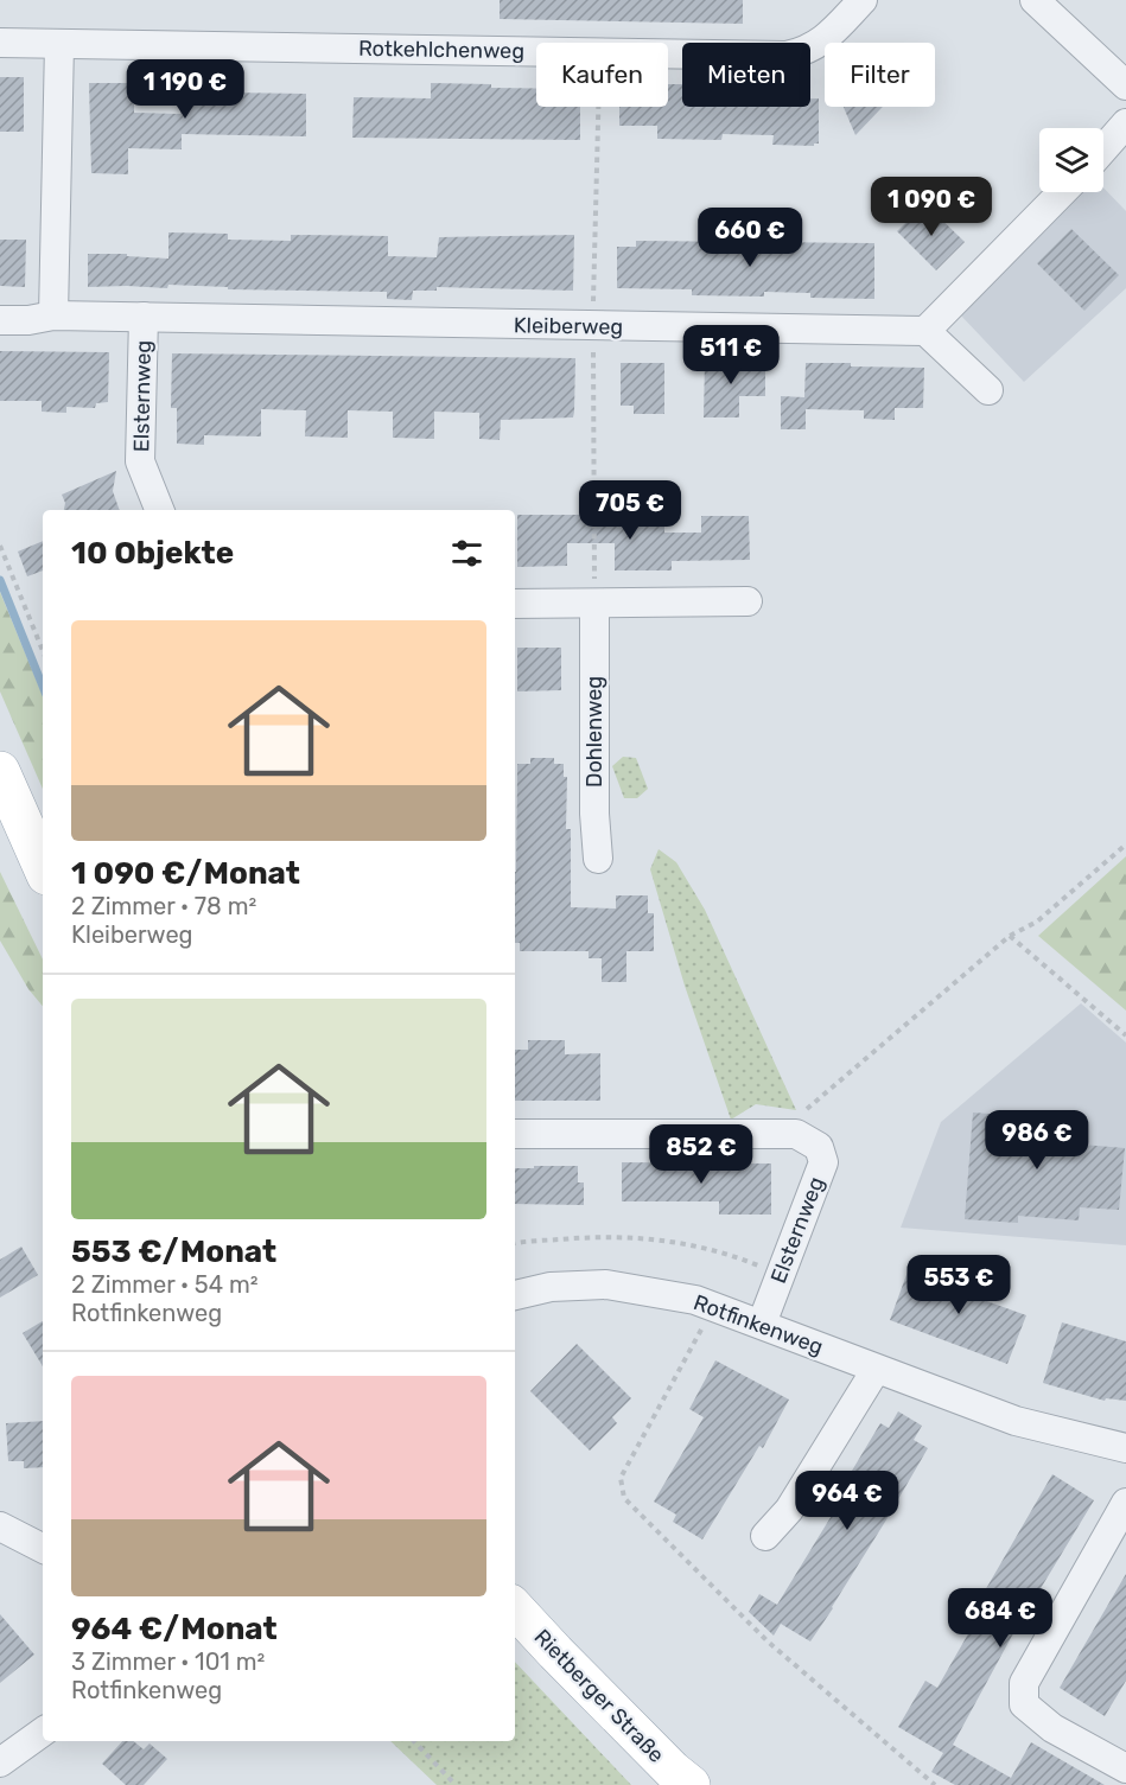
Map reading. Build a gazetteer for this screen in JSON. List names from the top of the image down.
{
  "streets": {
    "main road": ["Rietberger Straße"],
    "street": [
      "Rotkehlchenweg",
      "Kleiberweg",
      "Elsternweg",
      "Dohlenweg",
      "Rotfinkenweg"
    ]
  },
  "crossings": [
    ["Kleiberweg", "Elsternweg"],
    ["Elsternweg", "Rotfinkenweg"]
  ],
  "page": {
    "chip": ["Kaufen", "Mieten", "Filter"],
    "price": [
      "1 190 €",
      "1 090 €",
      "660 €",
      "511 €",
      "705 €",
      "986 €",
      "852 €",
      "553 €",
      "964 €",
      "684 €"
    ],
    "heading": "10 Objekte",
    "list": [
      {
        "name": "1 090 €/Monat",
        "note": "2 Zimmer · 78 m² · Kleiberweg"
      },
      {
        "name": "553 €/Monat",
        "note": "2 Zimmer · 54 m² · Rotfinkenweg"
      },
      {
        "name": "964 €/Monat",
        "note": "3 Zimmer · 101 m² · Rotfinkenweg"
      }
    ]
  }
}
